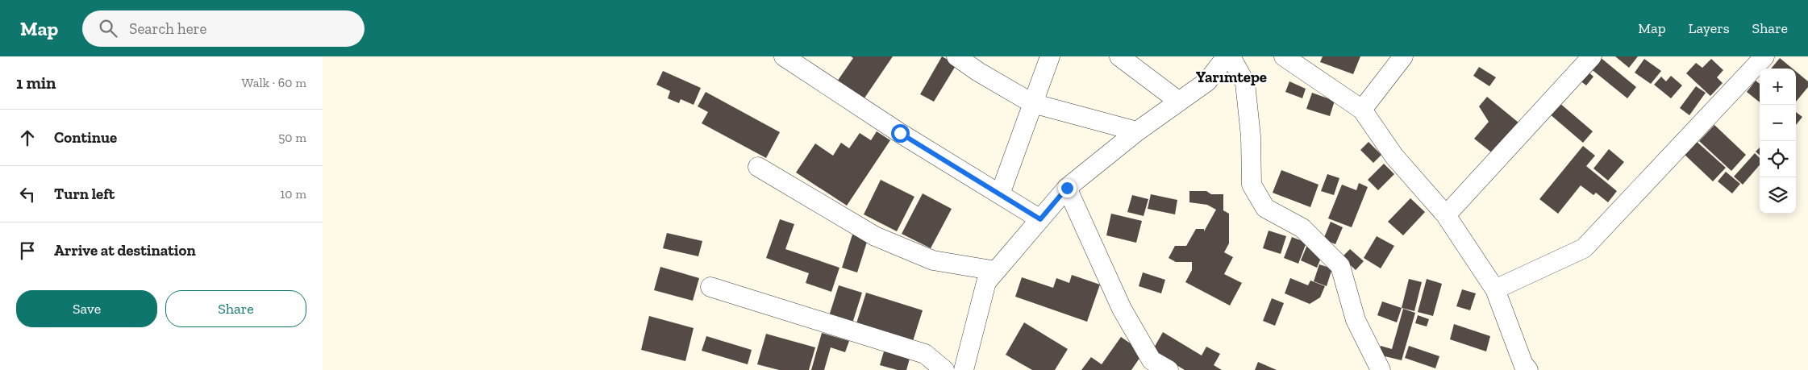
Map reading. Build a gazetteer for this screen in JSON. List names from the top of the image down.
{
  "districts": ["Yarımtepe"],
  "page": {
    "header": "Map",
    "search": "Search here",
    "nav": ["Map", "Layers", "Share"],
    "heading": ["1 min", "Walk · 60 m"],
    "map_buttons": ["+", "−"],
    "list": [
      ["Continue", "50 m"],
      ["Turn left", "10 m"],
      "Arrive at destination"
    ],
    "buttons": ["Save", "Share"]
  }
}
